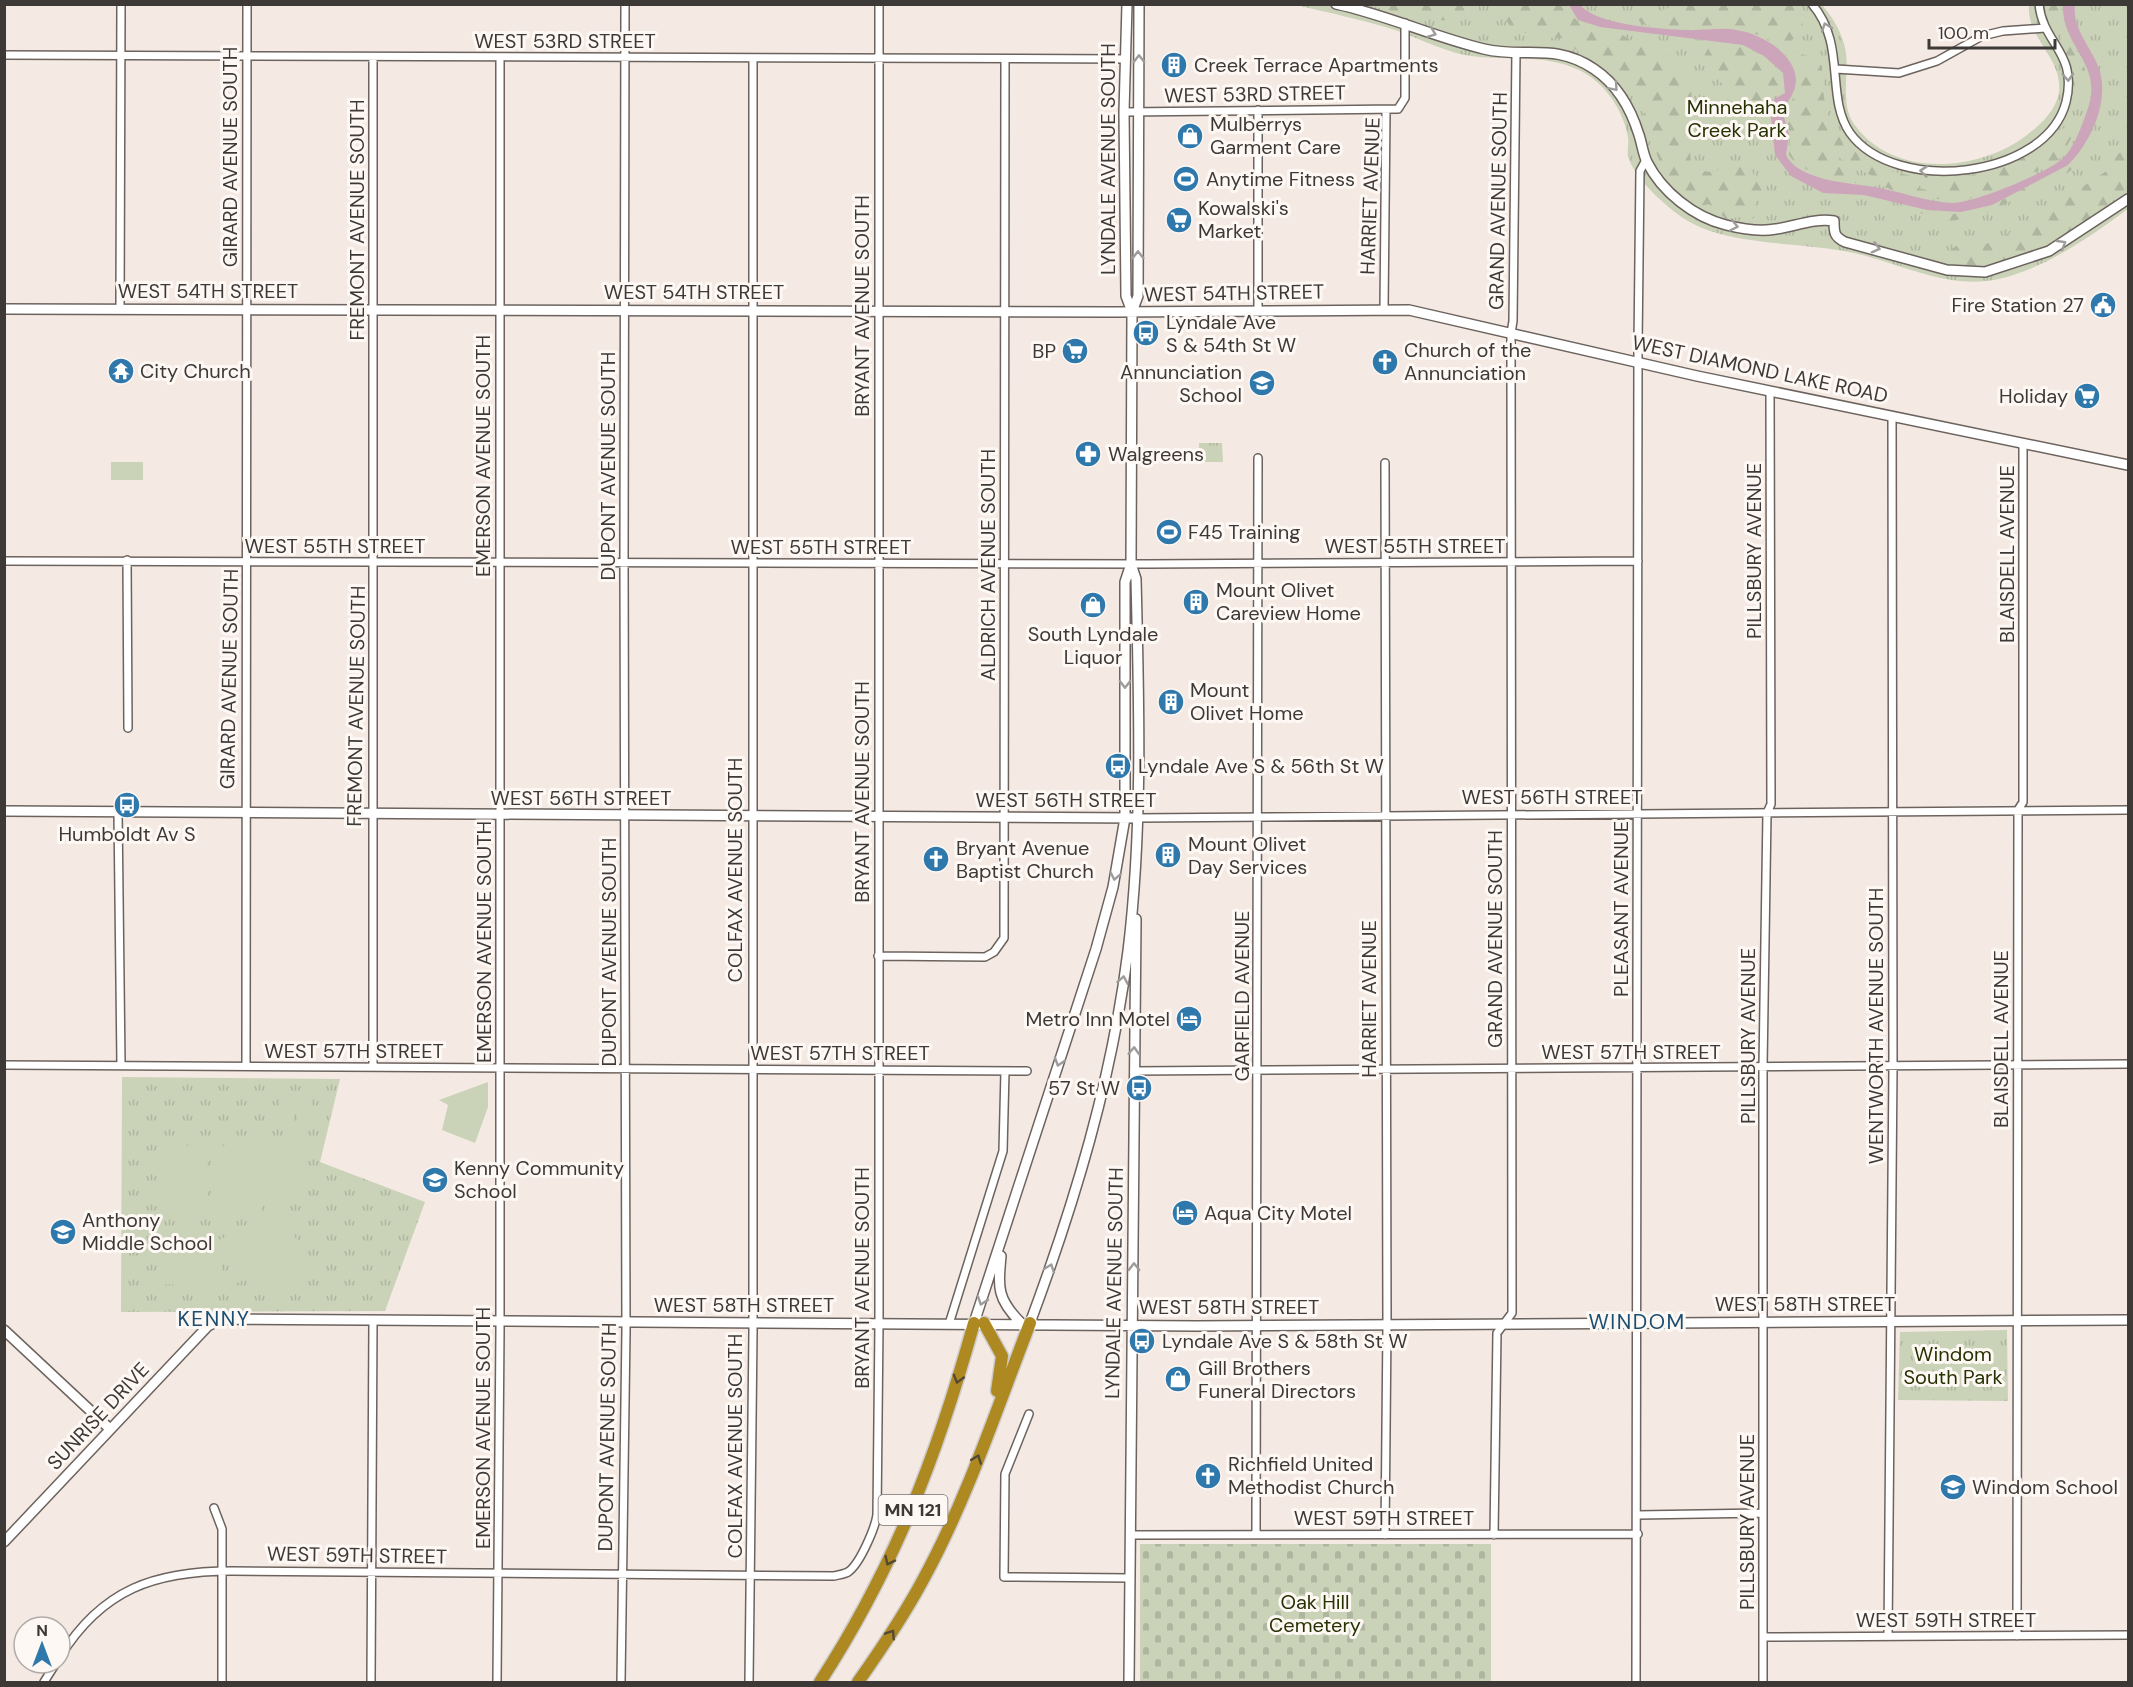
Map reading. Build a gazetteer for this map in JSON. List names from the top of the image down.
{
  "streets": {
    "highway": ["MN 121"],
    "street": [
      "WEST 53RD STREET",
      "GIRARD AVENUE SOUTH",
      "LYNDALE AVENUE SOUTH",
      "HARRIET AVENUE",
      "GRAND AVENUE SOUTH",
      "FREMONT AVENUE SOUTH",
      "WEST 54TH STREET",
      "BRYANT AVENUE SOUTH",
      "WEST DIAMOND LAKE ROAD",
      "EMERSON AVENUE SOUTH",
      "DUPONT AVENUE SOUTH",
      "WEST 55TH STREET",
      "PILLSBURY AVENUE",
      "BLAISDELL AVENUE",
      "ALDRICH AVENUE SOUTH",
      "WEST 56TH STREET",
      "COLFAX AVENUE SOUTH",
      "PLEASANT AVENUE",
      "GARFIELD AVENUE",
      "WENTWORTH AVENUE SOUTH",
      "WEST 57TH STREET",
      "WEST 58TH STREET",
      "SUNRISE DRIVE",
      "WEST 59TH STREET"
    ]
  },
  "crossings": [
    ["WEST 53RD STREET", "GIRARD AVENUE SOUTH"],
    ["WEST 53RD STREET", "LYNDALE AVENUE SOUTH"],
    ["WEST 53RD STREET", "HARRIET AVENUE"],
    ["WEST 53RD STREET", "FREMONT AVENUE SOUTH"],
    ["WEST 53RD STREET", "BRYANT AVENUE SOUTH"],
    ["WEST 53RD STREET", "EMERSON AVENUE SOUTH"],
    ["WEST 53RD STREET", "DUPONT AVENUE SOUTH"],
    ["WEST 53RD STREET", "ALDRICH AVENUE SOUTH"],
    ["WEST 53RD STREET", "COLFAX AVENUE SOUTH"],
    ["GIRARD AVENUE SOUTH", "WEST 54TH STREET"],
    ["GIRARD AVENUE SOUTH", "WEST 55TH STREET"],
    ["GIRARD AVENUE SOUTH", "WEST 56TH STREET"],
    ["GIRARD AVENUE SOUTH", "WEST 57TH STREET"],
    ["LYNDALE AVENUE SOUTH", "WEST 54TH STREET"],
    ["LYNDALE AVENUE SOUTH", "WEST 55TH STREET"],
    ["LYNDALE AVENUE SOUTH", "WEST 56TH STREET"],
    ["LYNDALE AVENUE SOUTH", "WEST 57TH STREET"],
    ["LYNDALE AVENUE SOUTH", "WEST 58TH STREET"],
    ["LYNDALE AVENUE SOUTH", "WEST 59TH STREET"],
    ["HARRIET AVENUE", "WEST 54TH STREET"],
    ["HARRIET AVENUE", "WEST DIAMOND LAKE ROAD"],
    ["HARRIET AVENUE", "WEST 55TH STREET"],
    ["HARRIET AVENUE", "WEST 56TH STREET"],
    ["HARRIET AVENUE", "WEST 57TH STREET"],
    ["HARRIET AVENUE", "WEST 58TH STREET"],
    ["HARRIET AVENUE", "WEST 59TH STREET"],
    ["GRAND AVENUE SOUTH", "WEST DIAMOND LAKE ROAD"],
    ["GRAND AVENUE SOUTH", "WEST 55TH STREET"],
    ["GRAND AVENUE SOUTH", "WEST 56TH STREET"],
    ["GRAND AVENUE SOUTH", "WEST 57TH STREET"],
    ["GRAND AVENUE SOUTH", "WEST 58TH STREET"],
    ["GRAND AVENUE SOUTH", "WEST 59TH STREET"],
    ["FREMONT AVENUE SOUTH", "WEST 54TH STREET"],
    ["FREMONT AVENUE SOUTH", "WEST 55TH STREET"],
    ["FREMONT AVENUE SOUTH", "WEST 56TH STREET"],
    ["FREMONT AVENUE SOUTH", "WEST 57TH STREET"],
    ["WEST 54TH STREET", "BRYANT AVENUE SOUTH"],
    ["WEST 54TH STREET", "WEST DIAMOND LAKE ROAD"],
    ["WEST 54TH STREET", "EMERSON AVENUE SOUTH"],
    ["WEST 54TH STREET", "DUPONT AVENUE SOUTH"],
    ["WEST 54TH STREET", "ALDRICH AVENUE SOUTH"],
    ["WEST 54TH STREET", "COLFAX AVENUE SOUTH"],
    ["BRYANT AVENUE SOUTH", "WEST 55TH STREET"],
    ["BRYANT AVENUE SOUTH", "ALDRICH AVENUE SOUTH"],
    ["BRYANT AVENUE SOUTH", "WEST 56TH STREET"],
    ["BRYANT AVENUE SOUTH", "WEST 57TH STREET"],
    ["BRYANT AVENUE SOUTH", "WEST 58TH STREET"],
    ["BRYANT AVENUE SOUTH", "WEST 59TH STREET"],
    ["WEST DIAMOND LAKE ROAD", "PILLSBURY AVENUE"],
    ["WEST DIAMOND LAKE ROAD", "BLAISDELL AVENUE"],
    ["WEST DIAMOND LAKE ROAD", "PLEASANT AVENUE"],
    ["WEST DIAMOND LAKE ROAD", "WENTWORTH AVENUE SOUTH"],
    ["EMERSON AVENUE SOUTH", "WEST 55TH STREET"],
    ["EMERSON AVENUE SOUTH", "WEST 56TH STREET"],
    ["EMERSON AVENUE SOUTH", "WEST 57TH STREET"],
    ["EMERSON AVENUE SOUTH", "WEST 58TH STREET"],
    ["EMERSON AVENUE SOUTH", "WEST 59TH STREET"],
    ["DUPONT AVENUE SOUTH", "WEST 55TH STREET"],
    ["DUPONT AVENUE SOUTH", "WEST 56TH STREET"],
    ["DUPONT AVENUE SOUTH", "WEST 57TH STREET"],
    ["DUPONT AVENUE SOUTH", "WEST 58TH STREET"],
    ["DUPONT AVENUE SOUTH", "WEST 59TH STREET"],
    ["WEST 55TH STREET", "ALDRICH AVENUE SOUTH"],
    ["WEST 55TH STREET", "COLFAX AVENUE SOUTH"],
    ["WEST 55TH STREET", "PLEASANT AVENUE"],
    ["WEST 55TH STREET", "GARFIELD AVENUE"],
    ["PILLSBURY AVENUE", "WEST 56TH STREET"],
    ["PILLSBURY AVENUE", "WEST 57TH STREET"],
    ["PILLSBURY AVENUE", "WEST 58TH STREET"],
    ["PILLSBURY AVENUE", "WEST 59TH STREET"],
    ["BLAISDELL AVENUE", "WEST 56TH STREET"],
    ["BLAISDELL AVENUE", "WEST 57TH STREET"],
    ["BLAISDELL AVENUE", "WEST 58TH STREET"],
    ["BLAISDELL AVENUE", "WEST 59TH STREET"],
    ["ALDRICH AVENUE SOUTH", "WEST 56TH STREET"],
    ["WEST 56TH STREET", "COLFAX AVENUE SOUTH"],
    ["WEST 56TH STREET", "PLEASANT AVENUE"],
    ["WEST 56TH STREET", "GARFIELD AVENUE"],
    ["WEST 56TH STREET", "WENTWORTH AVENUE SOUTH"],
    ["COLFAX AVENUE SOUTH", "WEST 57TH STREET"],
    ["COLFAX AVENUE SOUTH", "WEST 58TH STREET"],
    ["COLFAX AVENUE SOUTH", "WEST 59TH STREET"],
    ["PLEASANT AVENUE", "WEST 57TH STREET"],
    ["PLEASANT AVENUE", "WEST 58TH STREET"],
    ["PLEASANT AVENUE", "WEST 59TH STREET"],
    ["GARFIELD AVENUE", "WEST 57TH STREET"],
    ["GARFIELD AVENUE", "WEST 58TH STREET"],
    ["GARFIELD AVENUE", "WEST 59TH STREET"],
    ["WENTWORTH AVENUE SOUTH", "WEST 57TH STREET"],
    ["WENTWORTH AVENUE SOUTH", "WEST 58TH STREET"],
    ["WENTWORTH AVENUE SOUTH", "WEST 59TH STREET"],
    ["WEST 58TH STREET", "SUNRISE DRIVE"],
    ["WEST 58TH STREET", "MN 121"]
  ],
  "districts": ["KENNY", "WINDOM"],
  "parks": ["Minnehaha Creek Park", "Windom South Park", "Oak Hill Cemetery"],
  "places": {
    "building": [
      "Creek Terrace Apartments",
      "Mount Olivet Careview Home",
      "Mount Olivet Home",
      "Mount Olivet Day Services"
    ],
    "shop": ["Mulberrys Garment Care", "South Lyndale Liquor", "Gill Brothers Funeral Directors"],
    "sports": ["Anytime Fitness", "F45 Training"],
    "supermarket": ["Kowalski's Market", "BP", "Holiday"],
    "public building": ["Fire Station 27"],
    "bus stop": [
      "Lyndale Ave S & 54th St W",
      "Lyndale Ave S & 56th St W",
      "Humboldt Av S",
      "57 St W",
      "Lyndale Ave S & 58th St W"
    ],
    "church": ["Church of the Annunciation", "Bryant Avenue Baptist Church", "Richfield United Methodist Church"],
    "temple": ["City Church"],
    "school or university": [
      "Annunciation School",
      "Kenny Community School",
      "Anthony Middle School",
      "Windom School"
    ],
    "pharmacy": ["Walgreens"],
    "hotel": ["Metro Inn Motel", "Aqua City Motel"]
  },
  "scale_bar": "100 m",
  "north": "top"
}
